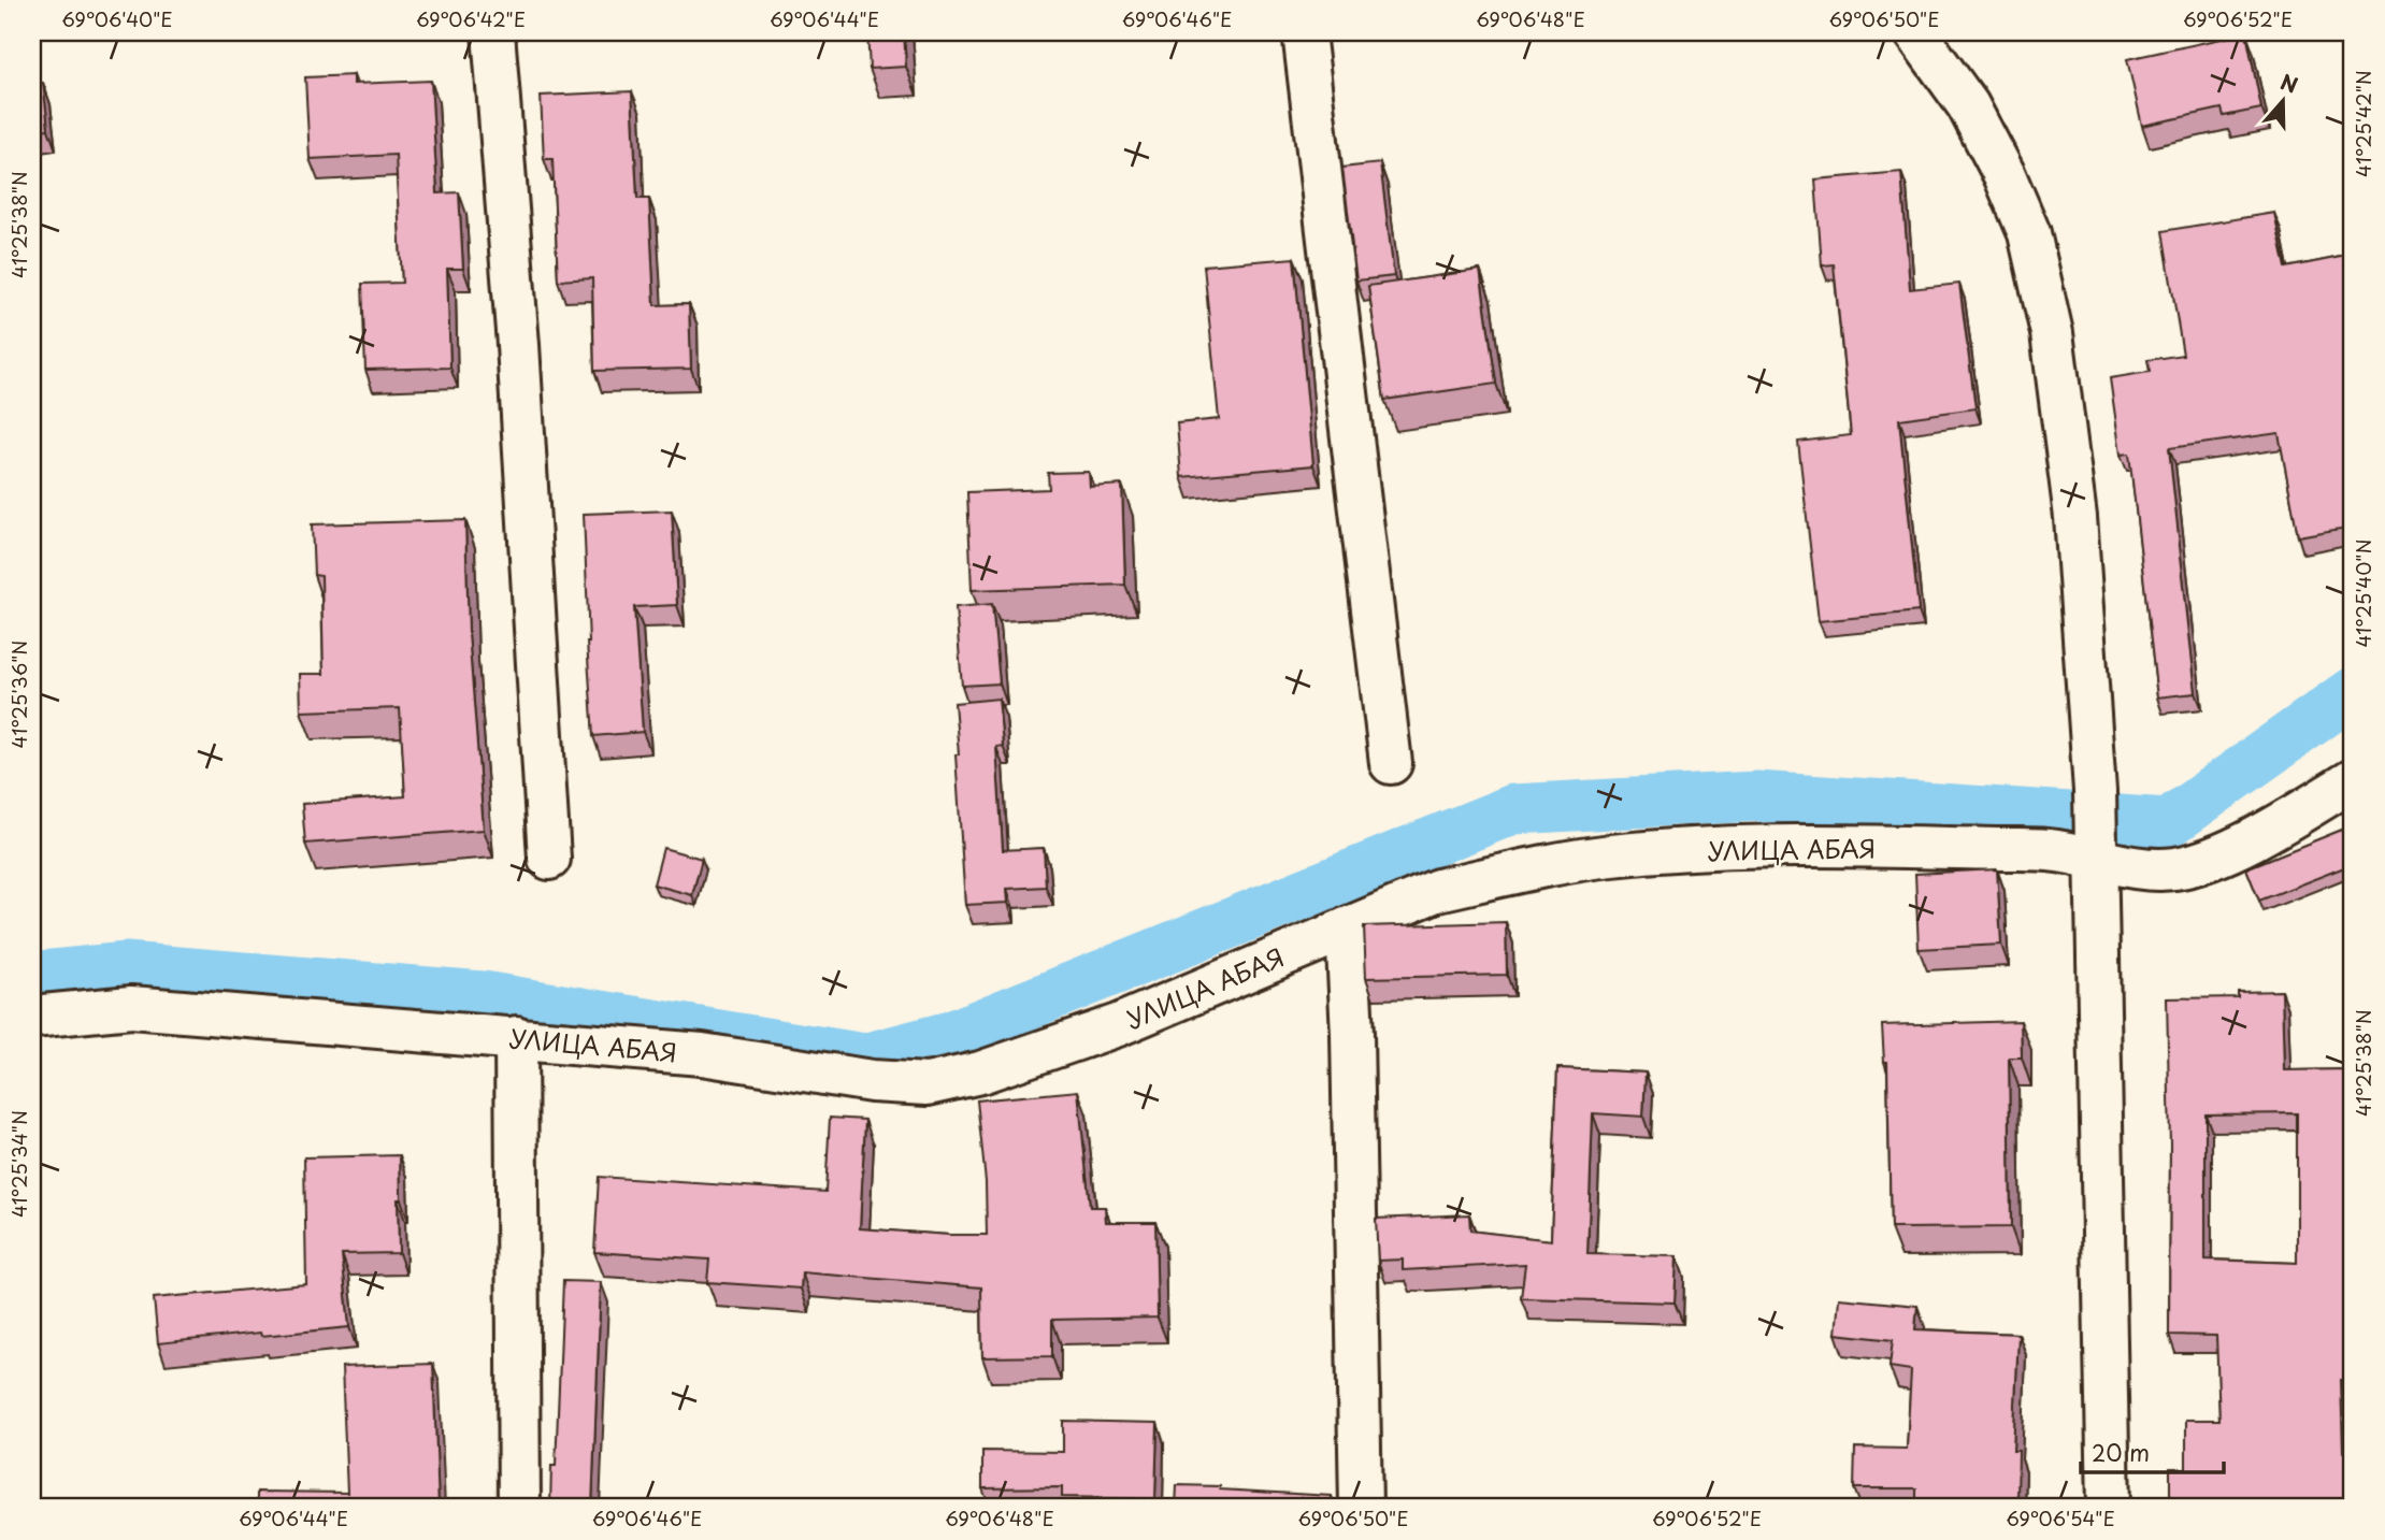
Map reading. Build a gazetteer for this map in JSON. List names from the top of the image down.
{
  "streets": {
    "street": ["УЛИЦА АБАЯ"]
  },
  "scale_bar": "20 m",
  "north": "top",
  "coordinates": [
    "69°06'40\"E",
    "69°06'42\"E",
    "69°06'44\"E",
    "69°06'46\"E",
    "69°06'48\"E",
    "69°06'50\"E",
    "69°06'52\"E",
    "41°25'42\"N",
    "41°25'38\"N",
    "41°25'40\"N",
    "41°25'36\"N",
    "41°25'34\"N",
    "69°06'54\"E"
  ]
}
